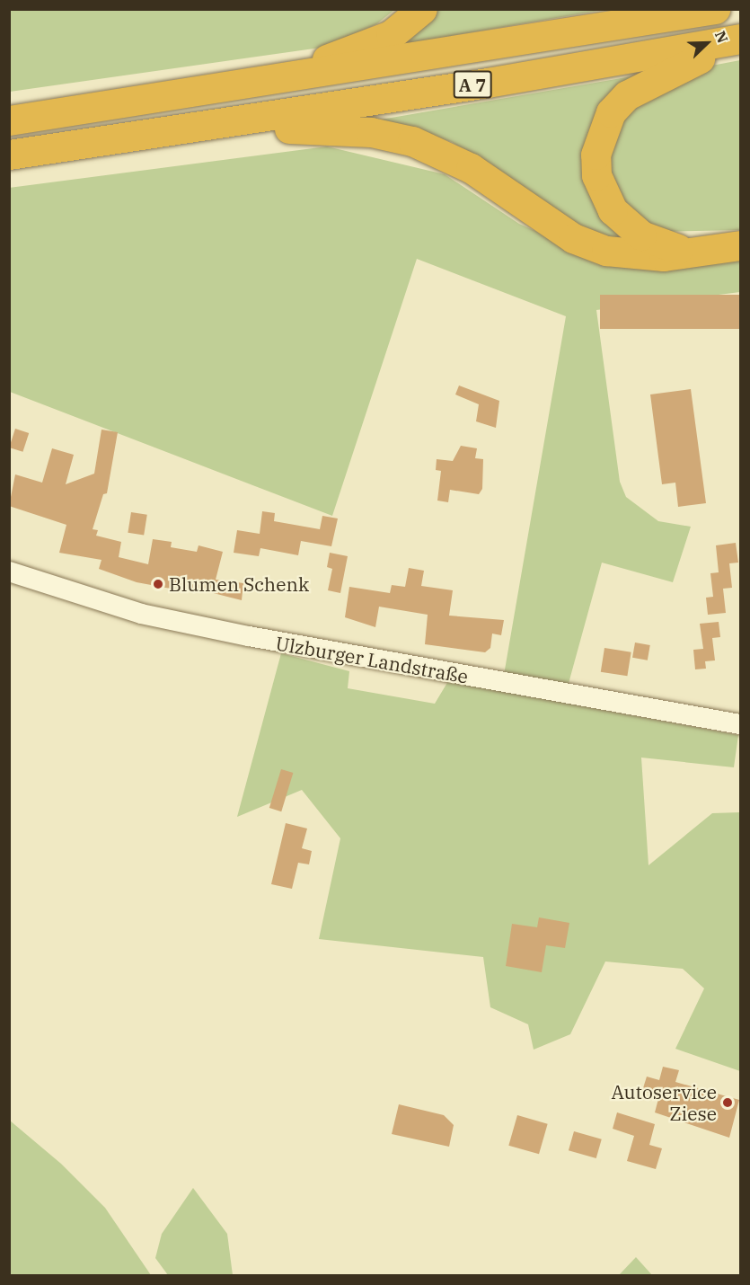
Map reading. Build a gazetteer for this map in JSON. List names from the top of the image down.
{
  "streets": {
    "highway": ["A 7"],
    "street": ["Ulzburger Landstraße"]
  },
  "places": ["Blumen Schenk", "Autoservice Ziese"],
  "north": "top right"
}
